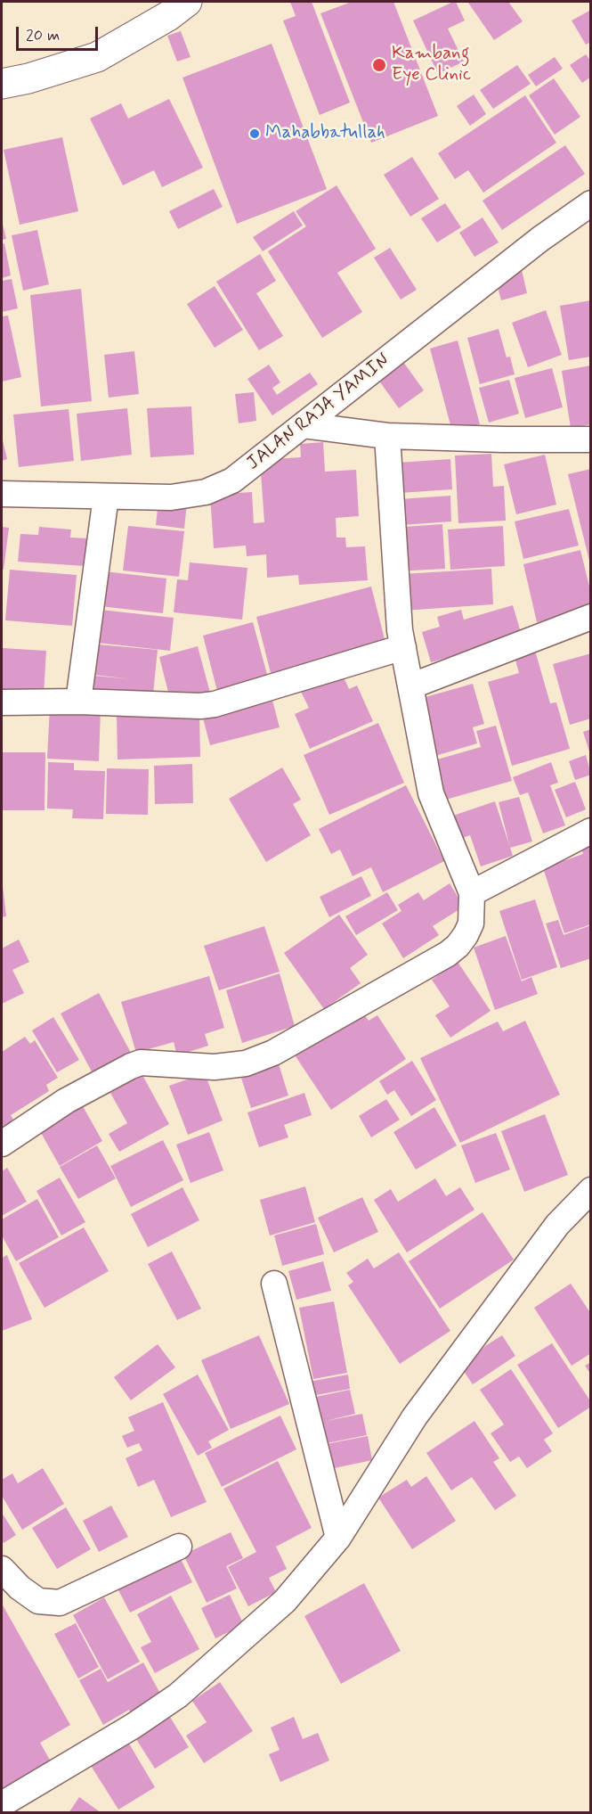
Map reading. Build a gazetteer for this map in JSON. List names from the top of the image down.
{
  "streets": {
    "street": ["JALAN RAJA YAMIN"]
  },
  "places": ["Kambang Eye Clinic", "Mahabbatullah"],
  "scale_bar": "20 m"
}
